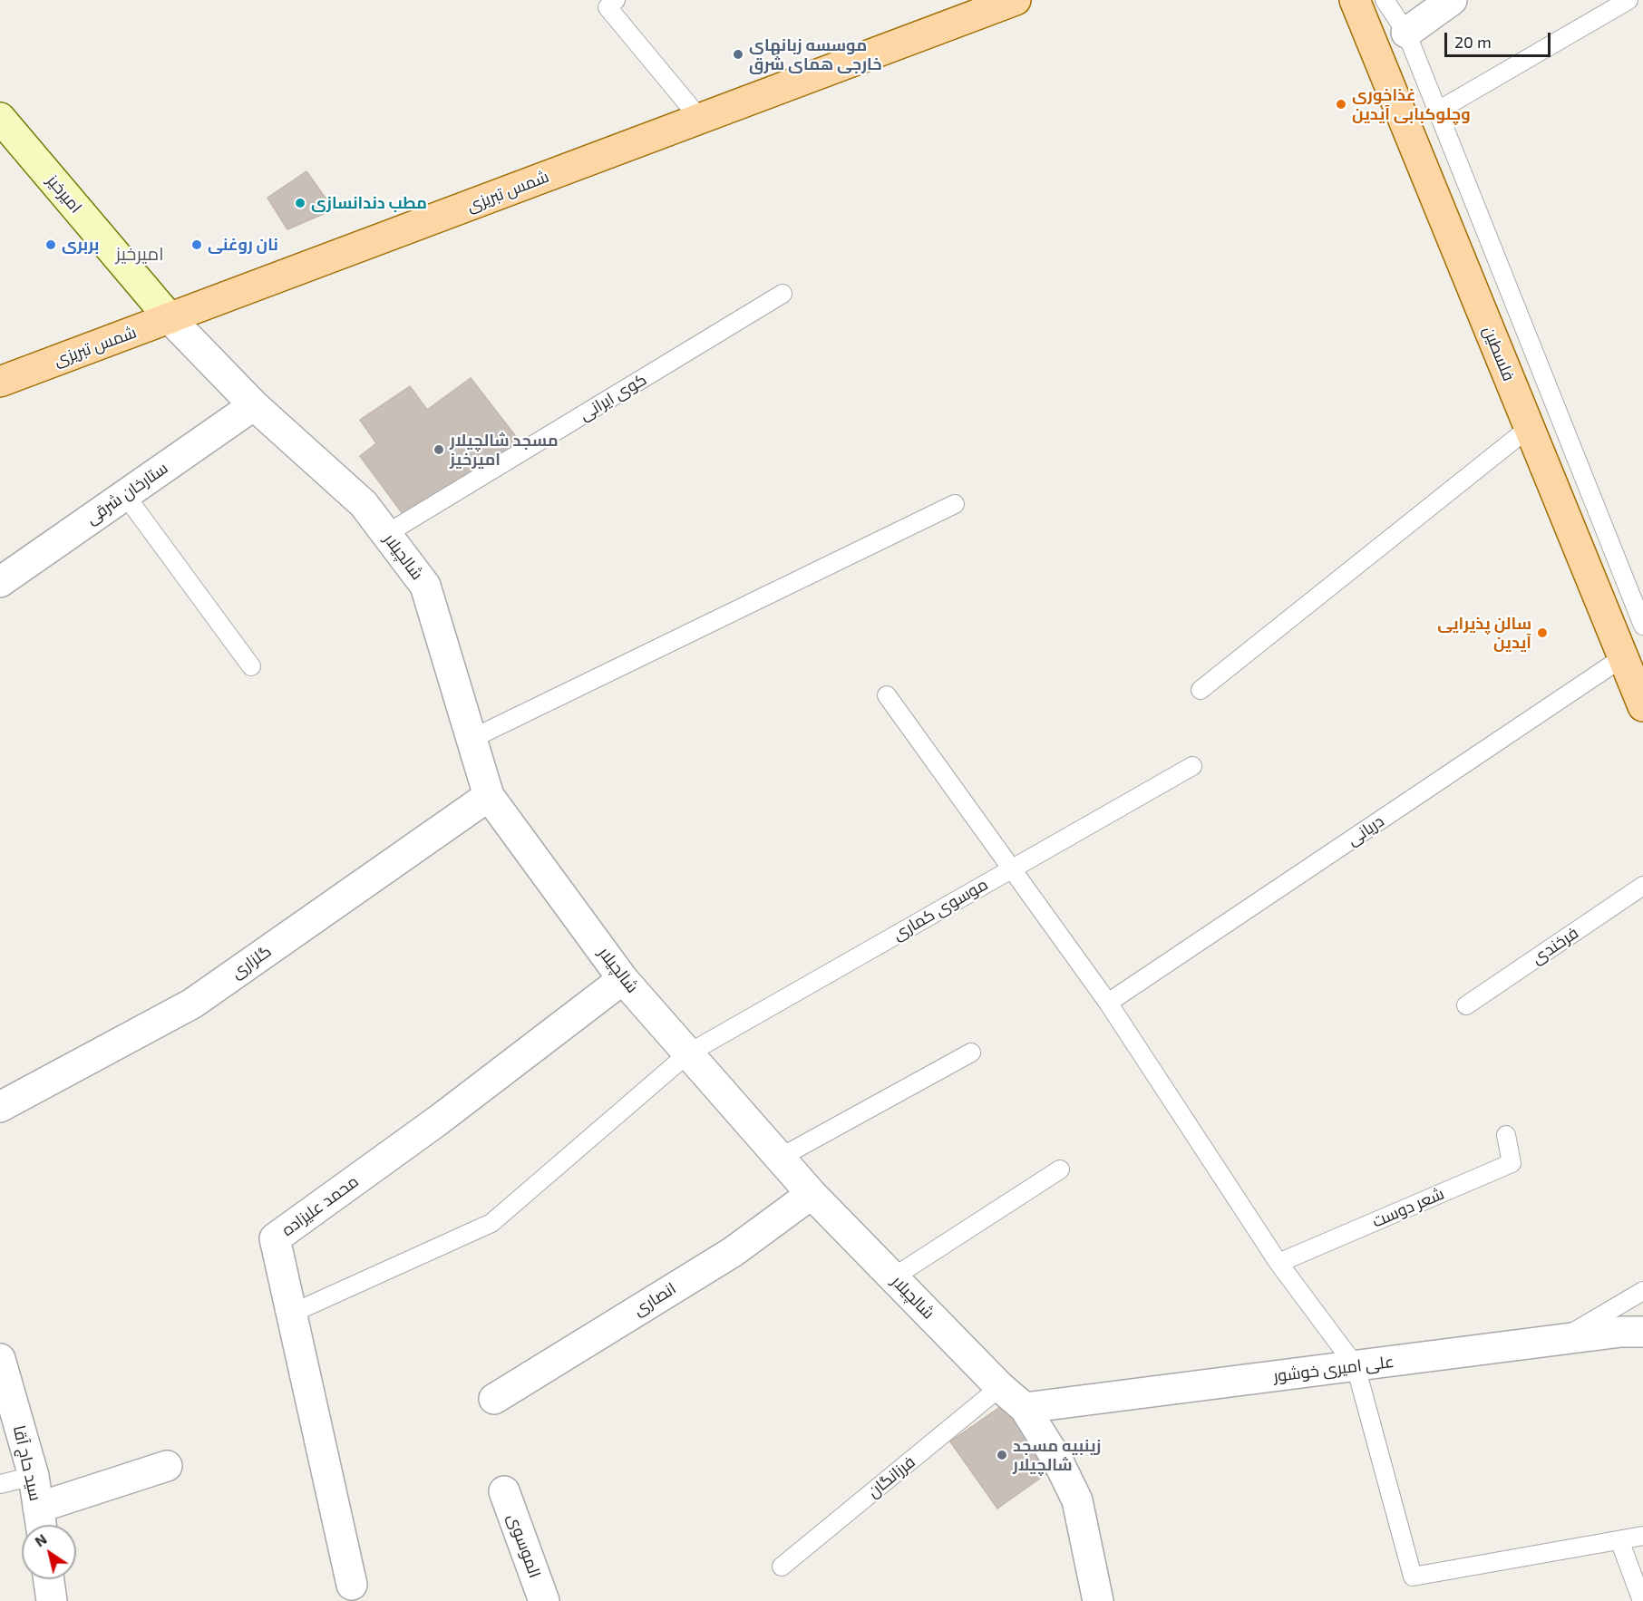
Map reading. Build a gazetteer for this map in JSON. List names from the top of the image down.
{
  "streets": {
    "main road": ["شمس تبریزی", "فلسطین"],
    "street": [
      "امیرخیز",
      "ستارخان شرقی",
      "شالچیلار",
      "گلزاری",
      "محمد علیزاده",
      "انصاری",
      "علی امیری خوشور",
      "سید حاج آقا",
      "الموسوی"
    ],
    "lane": [
      "کوی ایرانی",
      "دریانی",
      "موسوی کماری",
      "فرخندی",
      "شعر دوست",
      "فرزانگان"
    ]
  },
  "crossings": [
    ["شمس تبریزی", "امیرخیز"],
    ["شمس تبریزی", "شالچیلار"],
    ["امیرخیز", "شالچیلار"],
    ["فلسطین", "دریانی"],
    ["کوی ایرانی", "شالچیلار"],
    ["ستارخان شرقی", "شالچیلار"],
    ["شالچیلار", "موسوی کماری"],
    ["شالچیلار", "گلزاری"],
    ["شالچیلار", "محمد علیزاده"],
    ["شالچیلار", "انصاری"],
    ["شالچیلار", "علی امیری خوشور"],
    ["شالچیلار", "فرزانگان"],
    ["موسوی کماری", "محمد علیزاده"]
  ],
  "districts": ["امیرخیز"],
  "places": [
    "موسسه زبانهای خارجی همای شرق",
    "غذاخوری وچلوکبابی آیدین",
    "مطب دندانسازی",
    "بربری",
    "نان روغنی",
    "مسجد شالچیلار امیرخیز",
    "سالن پذیرایی آیدین",
    "زینبیه مسجد شالچیلار"
  ],
  "scale_bar": "20 m",
  "north": "top left"
}
